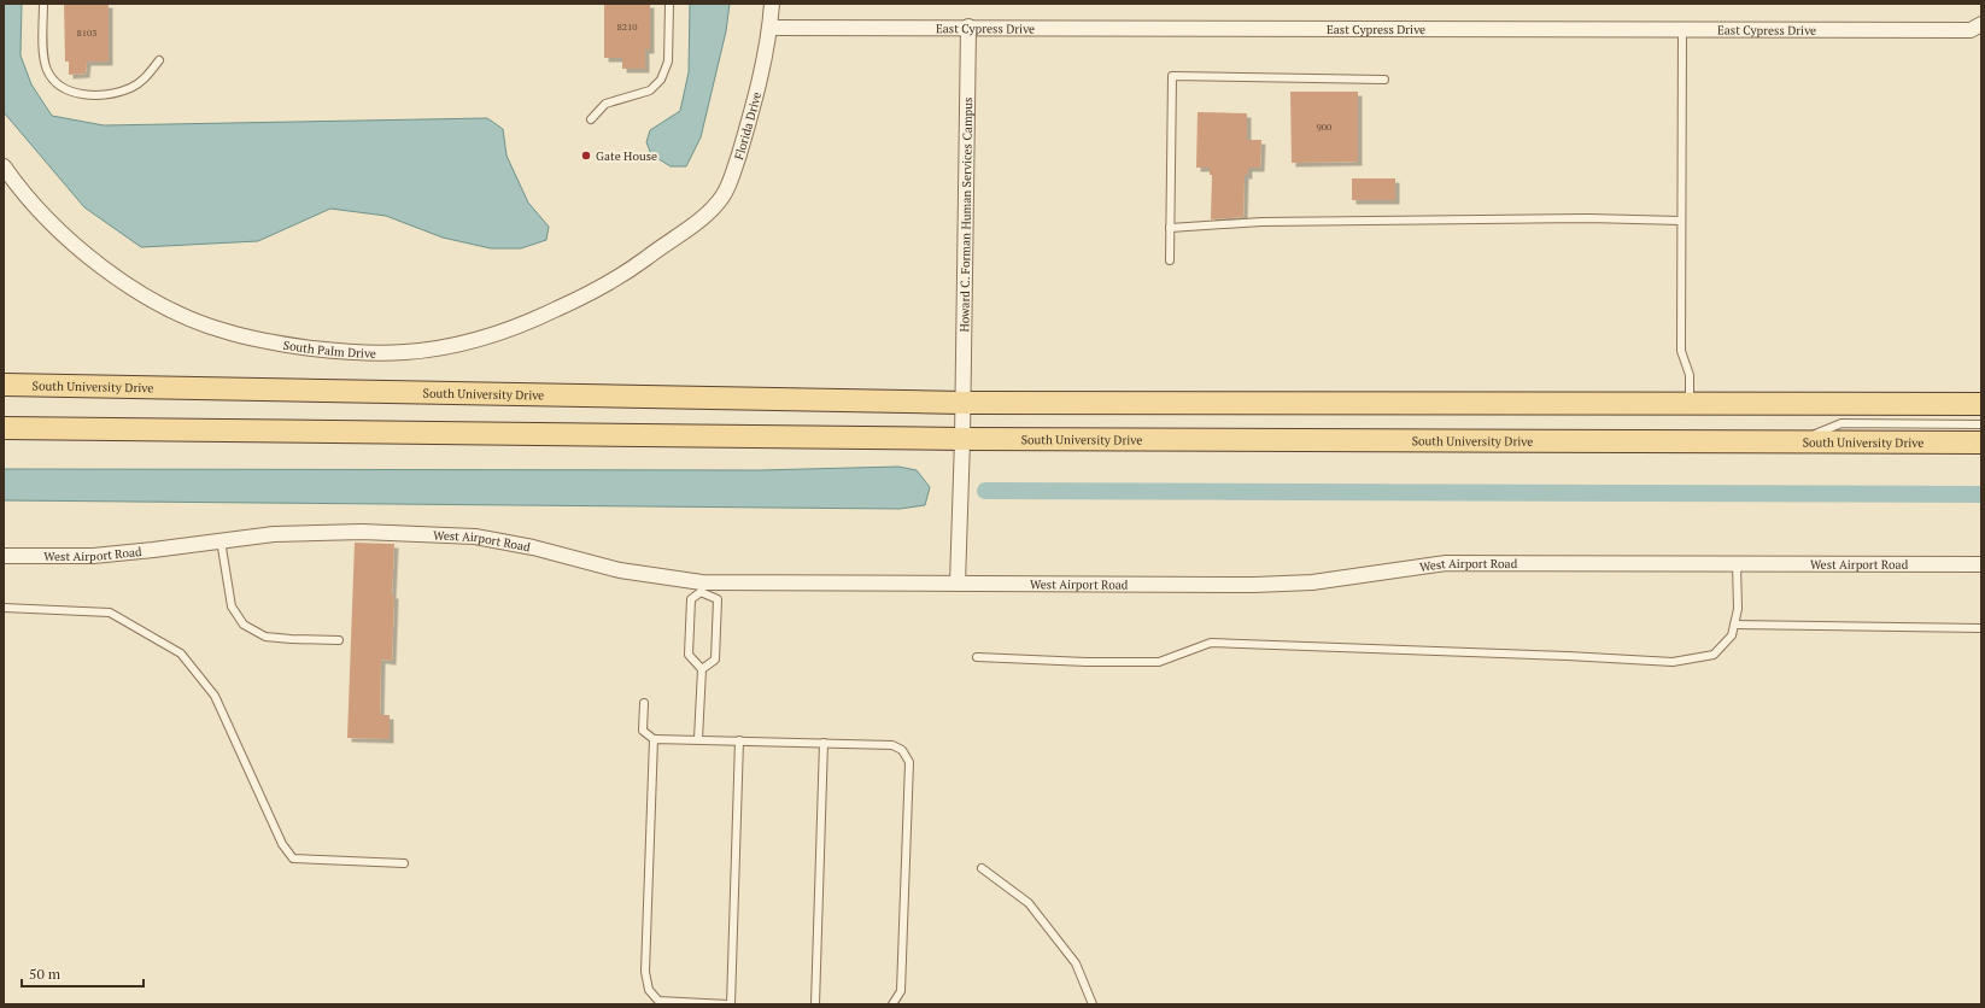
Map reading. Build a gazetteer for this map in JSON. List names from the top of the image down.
{
  "streets": {
    "main road": ["South University Drive"],
    "street": [
      "East Cypress Drive",
      "Florida Drive",
      "Howard C. Forman Human Services Campus",
      "South Palm Drive",
      "West Airport Road"
    ]
  },
  "crossings": [
    ["East Cypress Drive", "Florida Drive"],
    ["East Cypress Drive", "Howard C. Forman Human Services Campus"],
    ["Florida Drive", "South Palm Drive"],
    ["Howard C. Forman Human Services Campus", "South University Drive"]
  ],
  "places": ["Gate House"],
  "house_numbers": ["8210", "8103", "900"],
  "scale_bar": "50 m"
}
